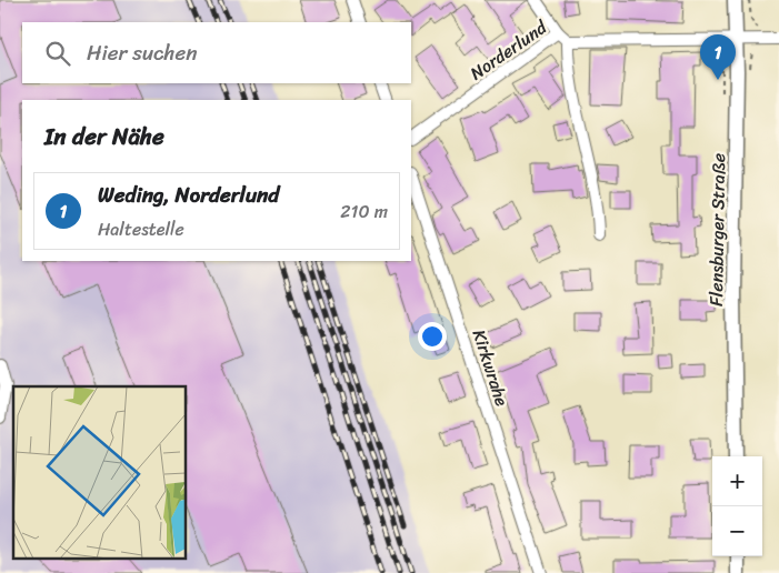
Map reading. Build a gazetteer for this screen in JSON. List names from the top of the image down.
{
  "streets": {
    "street": ["Norderlund", "Flensburger Straße", "Kirkwrahe"]
  },
  "crossings": [
    ["Norderlund", "Flensburger Straße"]
  ],
  "page": {
    "search": "Hier suchen",
    "pins": "1",
    "heading": "In der Nähe",
    "list": [
      {
        "mark": "1",
        "name": "Weding, Norderlund",
        "note": "Haltestelle",
        "value": "210 m"
      }
    ],
    "map_buttons": ["+", "−"]
  }
}
